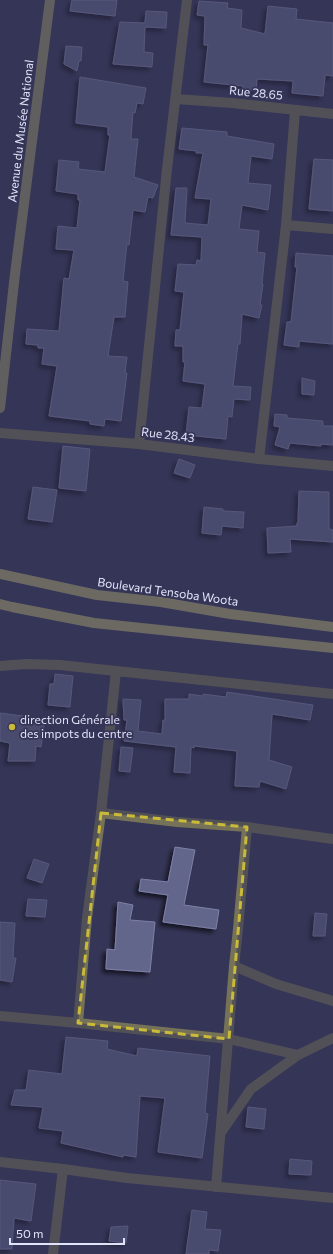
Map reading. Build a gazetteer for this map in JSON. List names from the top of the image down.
{
  "streets": {
    "main road": ["Boulevard Tensoba Woota"],
    "street": ["Rue 28.65", "Avenue du Musée National", "Rue 28.43"]
  },
  "places": ["direction Générale des impots du centre"],
  "scale_bar": "50 m"
}
